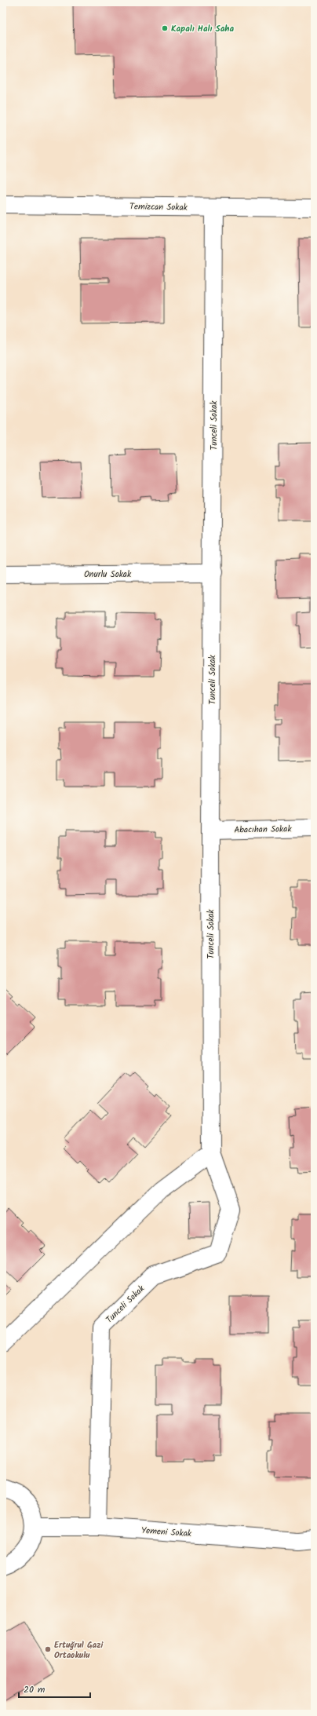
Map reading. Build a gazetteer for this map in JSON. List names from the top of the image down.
{
  "streets": {
    "street": [
      "Temizcan Sokak",
      "Tunceli Sokak",
      "Onurlu Sokak",
      "Abacıhan Sokak",
      "Yemeni Sokak"
    ]
  },
  "crossings": [
    ["Temizcan Sokak", "Tunceli Sokak"],
    ["Tunceli Sokak", "Onurlu Sokak"],
    ["Tunceli Sokak", "Abacıhan Sokak"],
    ["Tunceli Sokak", "Yemeni Sokak"]
  ],
  "places": ["Kapalı Halı Saha", "Ertuğrul Gazi Ortaokulu"],
  "scale_bar": "20 m"
}
